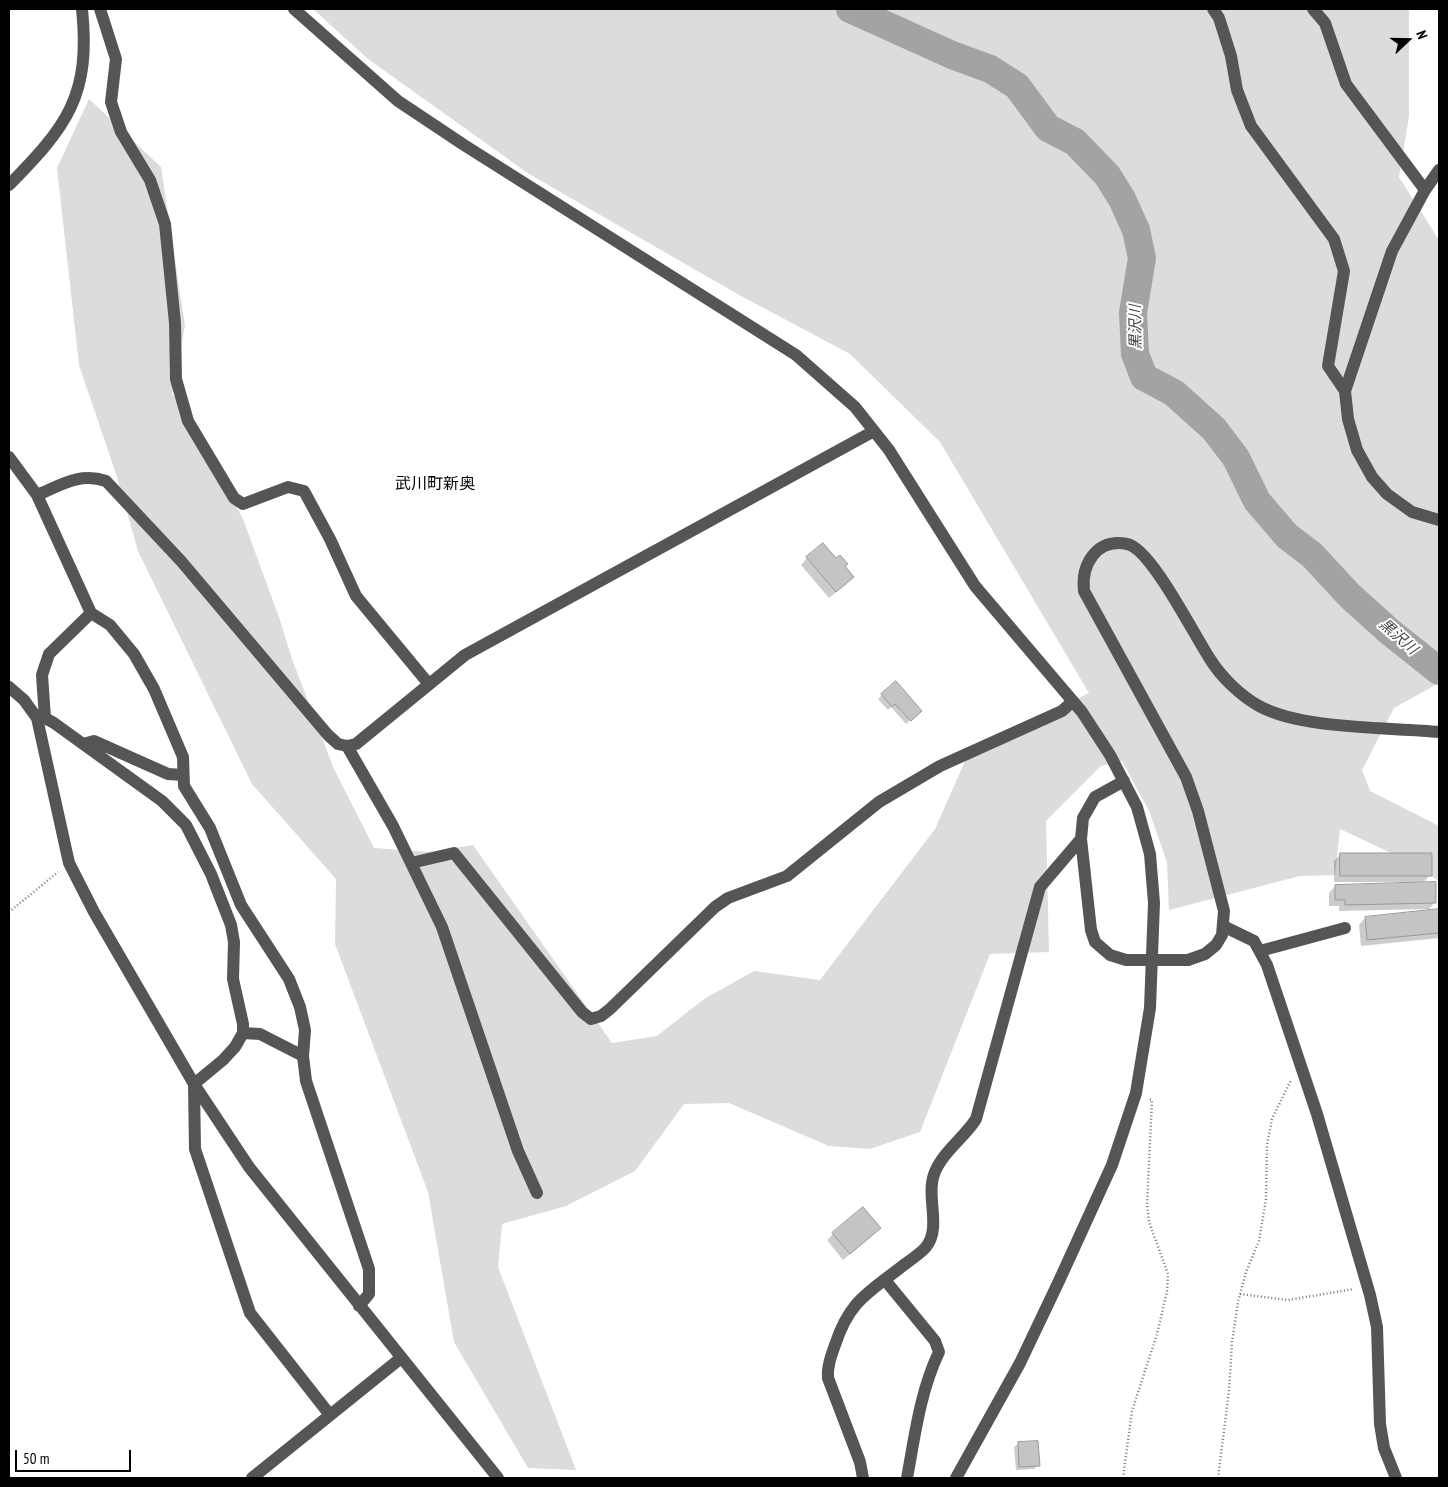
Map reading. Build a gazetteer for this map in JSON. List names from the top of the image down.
{
  "districts": ["武川町新奥"],
  "water": ["黒沢川"],
  "scale_bar": "50 m",
  "north": "right"
}
